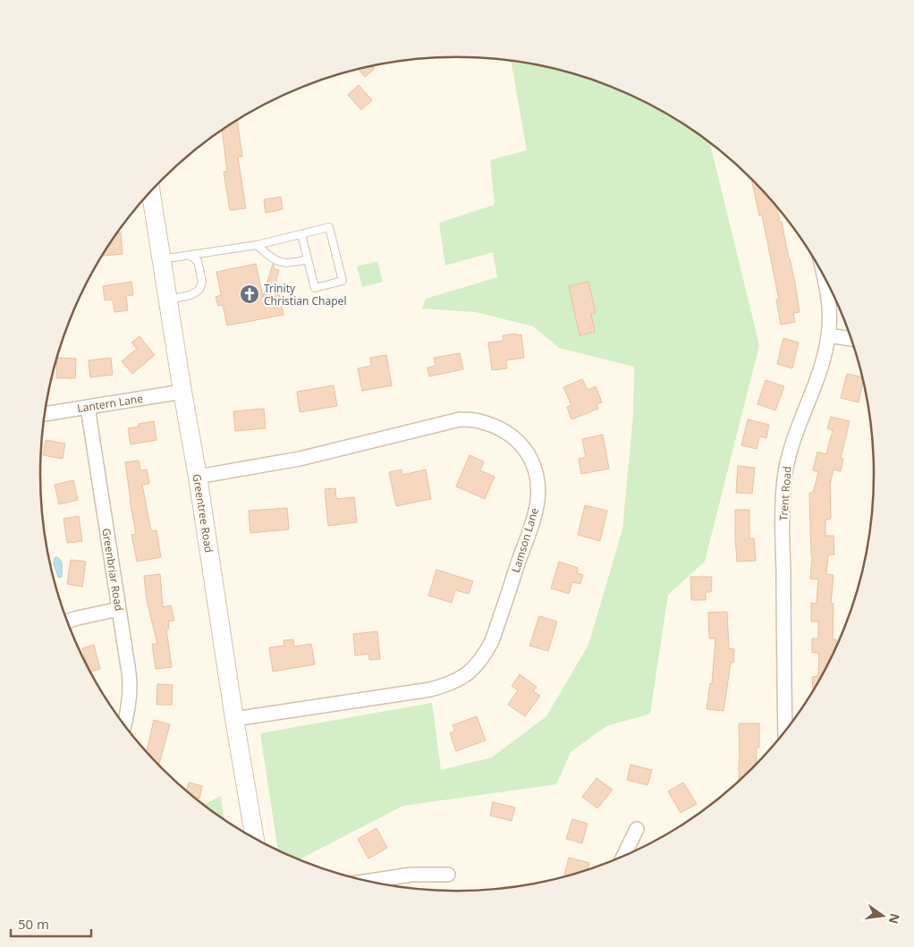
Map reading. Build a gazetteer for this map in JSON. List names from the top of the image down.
{
  "streets": {
    "street": [
      "Lantern Lane",
      "Trent Road",
      "Greentree Road",
      "Lamson Lane",
      "Greenbriar Road"
    ]
  },
  "crossings": [
    ["Lantern Lane", "Greentree Road"],
    ["Lantern Lane", "Greenbriar Road"],
    ["Greentree Road", "Lamson Lane"]
  ],
  "places": {
    "church": ["Trinity Christian Chapel"]
  },
  "scale_bar": "50 m",
  "north": "right"
}
